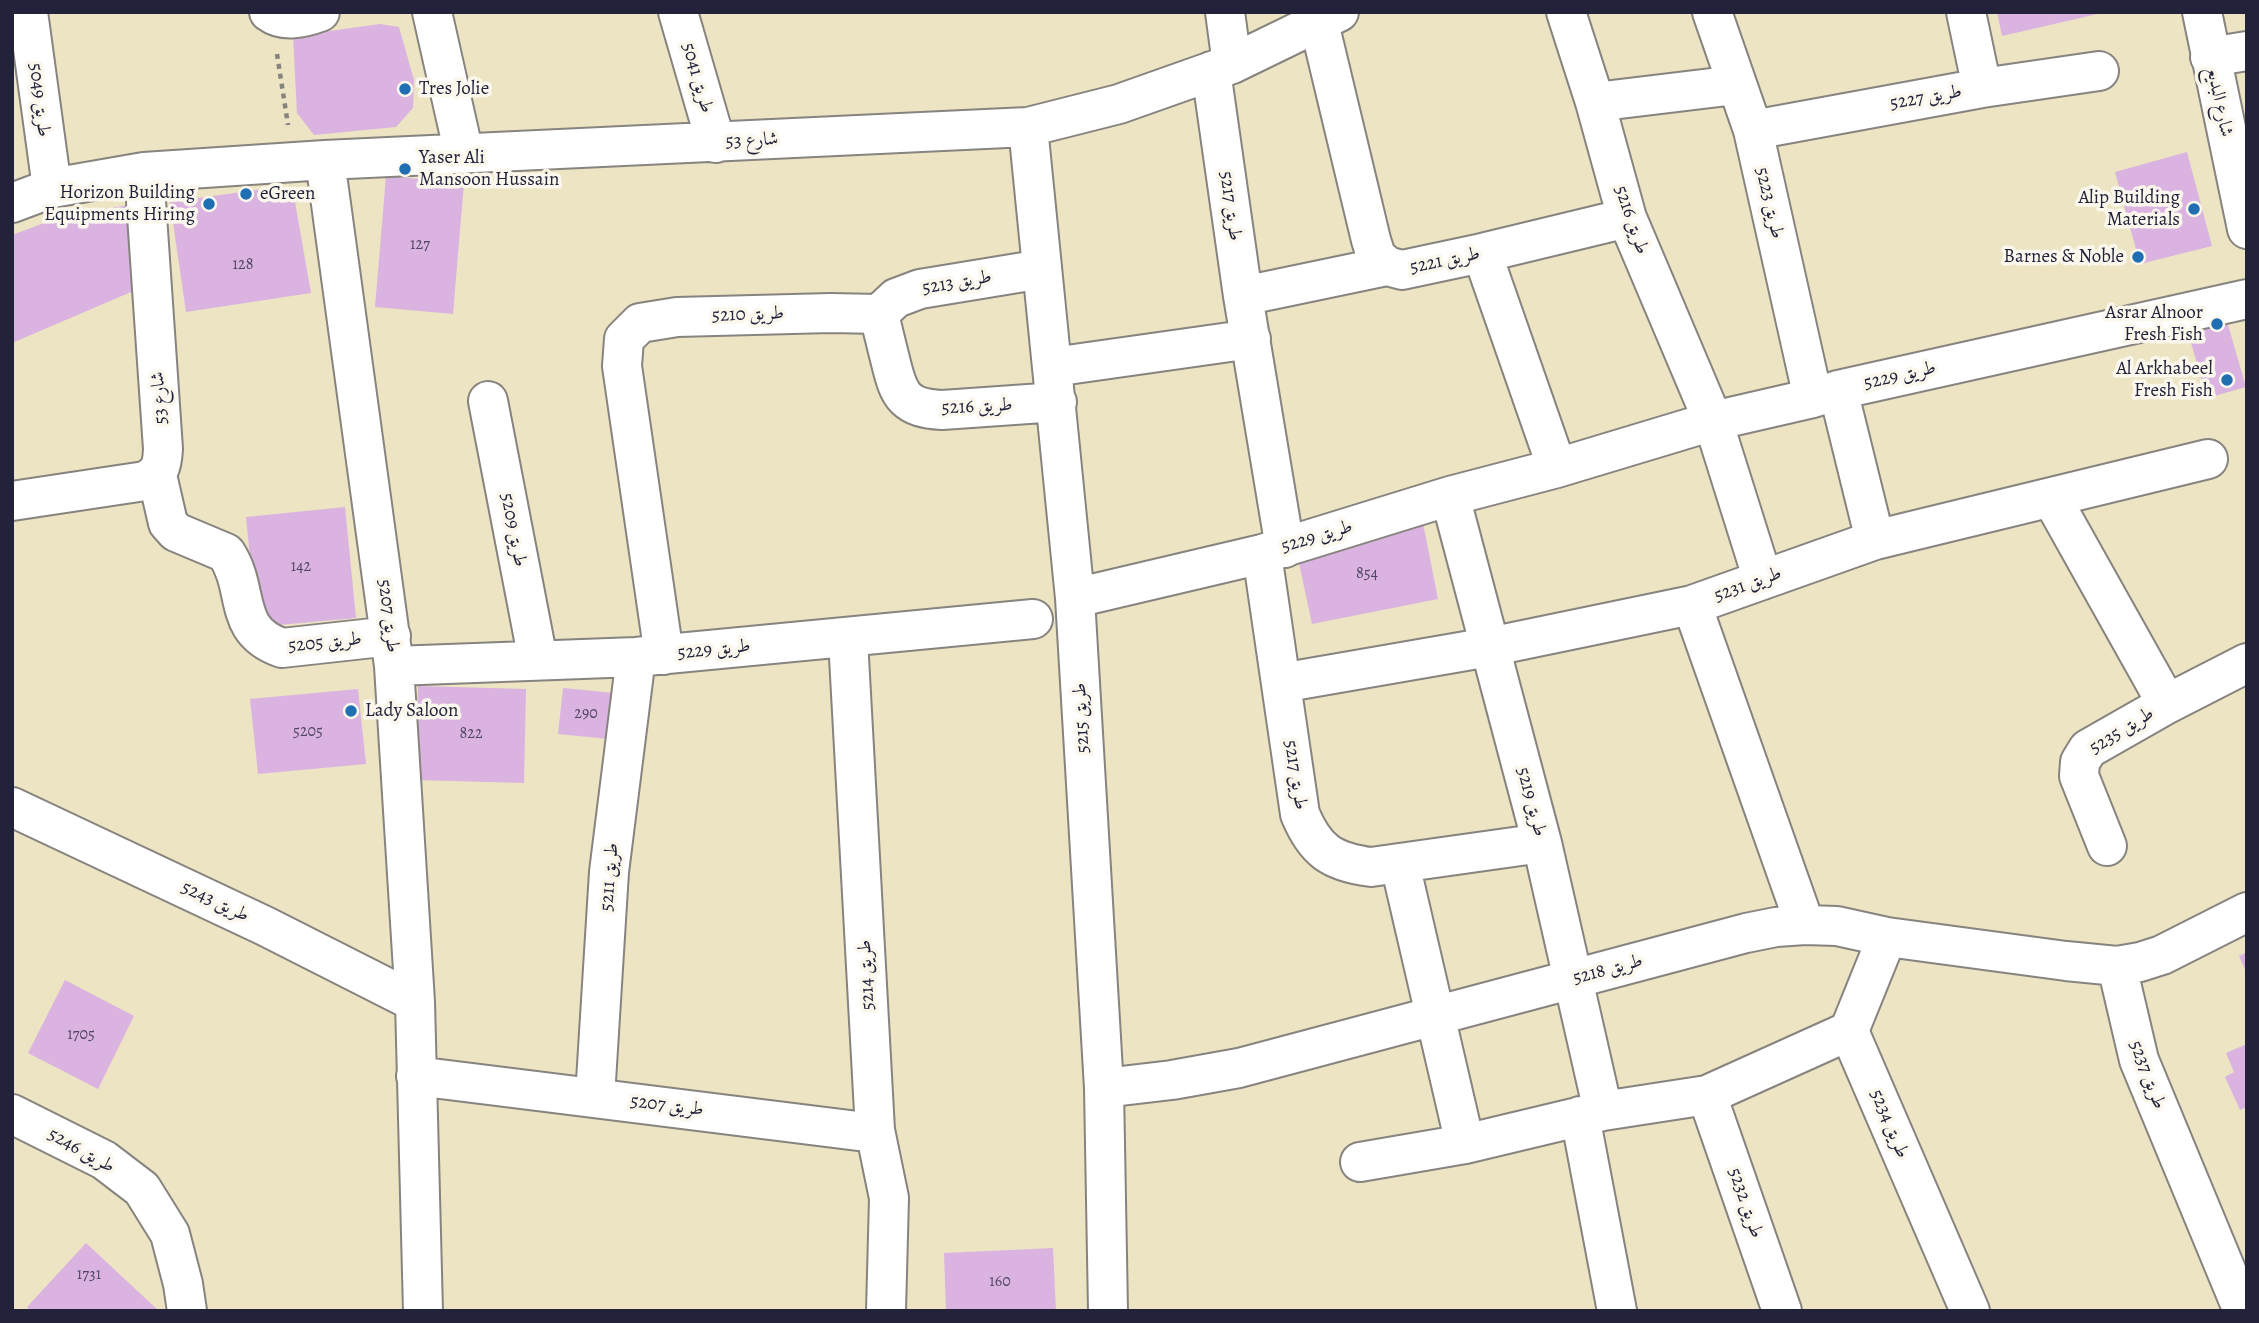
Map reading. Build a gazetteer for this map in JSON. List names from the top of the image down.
{
  "streets": {
    "street": [
      "طريق 5041",
      "طريق 5227",
      "طريق 5049",
      "شارع البديع",
      "شارع 53",
      "طريق 5223",
      "طريق 5217",
      "طريق 5216",
      "طريق 5221",
      "طريق 5213",
      "طريق 5210",
      "طريق 5229",
      "طريق 5209",
      "طريق 5231",
      "طريق 5207",
      "طريق 5205",
      "طريق 5215",
      "طريق 5235",
      "طريق 5219",
      "طريق 5211",
      "طريق 5243",
      "طريق 5218",
      "طريق 5214",
      "طريق 5237",
      "طريق 5234",
      "طريق 5246",
      "طريق 5232"
    ]
  },
  "crossings": [
    ["طريق 5041", "شارع 53"],
    ["طريق 5227", "طريق 5223"],
    ["طريق 5049", "شارع 53"],
    ["شارع 53", "طريق 5217"],
    ["شارع 53", "طريق 5221"],
    ["شارع 53", "طريق 5207"],
    ["شارع 53", "طريق 5205"],
    ["شارع 53", "طريق 5215"],
    ["طريق 5223", "طريق 5229"],
    ["طريق 5223", "طريق 5231"],
    ["طريق 5217", "طريق 5216"],
    ["طريق 5217", "طريق 5229"],
    ["طريق 5217", "طريق 5231"],
    ["طريق 5217", "طريق 5219"],
    ["طريق 5216", "طريق 5221"],
    ["طريق 5216", "طريق 5213"],
    ["طريق 5216", "طريق 5210"],
    ["طريق 5216", "طريق 5229"],
    ["طريق 5216", "طريق 5231"],
    ["طريق 5216", "طريق 5215"],
    ["طريق 5213", "طريق 5210"],
    ["طريق 5213", "طريق 5215"],
    ["طريق 5210", "طريق 5211"],
    ["طريق 5229", "طريق 5209"],
    ["طريق 5229", "طريق 5207"],
    ["طريق 5229", "طريق 5205"],
    ["طريق 5229", "طريق 5215"],
    ["طريق 5229", "طريق 5219"],
    ["طريق 5229", "طريق 5211"],
    ["طريق 5229", "طريق 5214"],
    ["طريق 5231", "طريق 5219"],
    ["طريق 5207", "طريق 5205"],
    ["طريق 5207", "طريق 5211"],
    ["طريق 5207", "طريق 5243"],
    ["طريق 5207", "طريق 5214"],
    ["طريق 5215", "طريق 5218"],
    ["طريق 5219", "طريق 5218"],
    ["طريق 5218", "طريق 5237"]
  ],
  "places": [
    "Tres Jolie",
    "Yaser Ali Mansoon Hussain",
    "eGreen",
    "Horizon Building Equipments Hiring",
    "Alip Building Materials",
    "Barnes & Noble",
    "Asrar Alnoor Fresh Fish",
    "Al Arkhabeel Fresh Fish",
    "Lady Saloon"
  ],
  "house_numbers": [
    "127",
    "128",
    "142",
    "854",
    "290",
    "5205",
    "822",
    "1705",
    "1731",
    "160"
  ]
}
